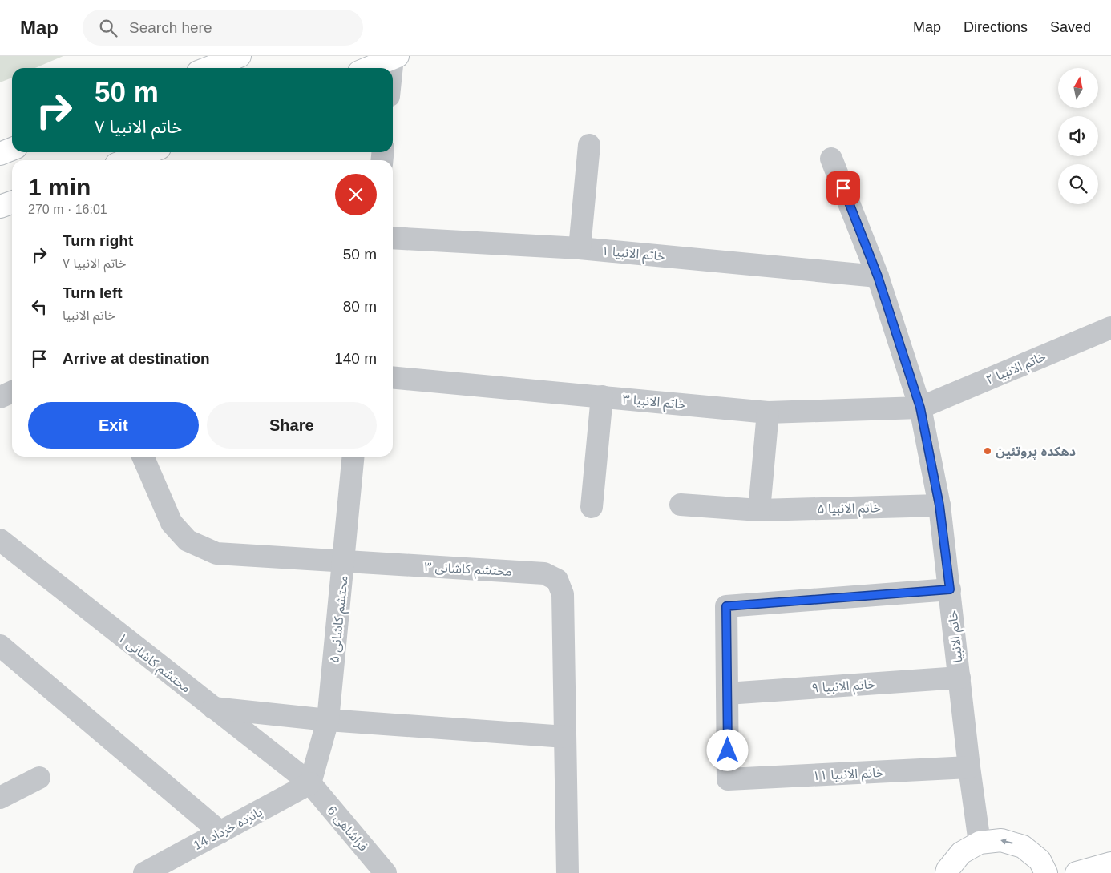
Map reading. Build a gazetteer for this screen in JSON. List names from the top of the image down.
{
  "streets": {
    "street": [
      "خاتم الانبیا ۱",
      "خاتم الانبیا ۲",
      "خاتم الانبیا ۳",
      "خاتم الانبیا ۵",
      "محتشم کاشانی ۳",
      "محتشم کاشانی ۵",
      "خاتم الانبیا",
      "محتشم کاشانی ۱",
      "خاتم الانبیا ۹",
      "خاتم الانبیا ۱۱",
      "پانزده خرداد 14",
      "فراشاهی 6"
    ]
  },
  "crossings": [
    ["خاتم الانبیا ۱", "خاتم الانبیا"],
    ["خاتم الانبیا ۲", "خاتم الانبیا ۳"],
    ["خاتم الانبیا ۲", "خاتم الانبیا"],
    ["خاتم الانبیا ۳", "خاتم الانبیا"],
    ["خاتم الانبیا ۵", "خاتم الانبیا"],
    ["محتشم کاشانی ۳", "محتشم کاشانی ۵"],
    ["محتشم کاشانی ۵", "محتشم کاشانی ۱"],
    ["محتشم کاشانی ۵", "پانزده خرداد 14"],
    ["محتشم کاشانی ۵", "فراشاهی 6"],
    ["خاتم الانبیا", "خاتم الانبیا ۹"],
    ["خاتم الانبیا", "خاتم الانبیا ۱۱"],
    ["محتشم کاشانی ۱", "پانزده خرداد 14"],
    ["محتشم کاشانی ۱", "فراشاهی 6"],
    ["خاتم الانبیا ۹", "خاتم الانبیا ۱۱"],
    ["پانزده خرداد 14", "فراشاهی 6"]
  ],
  "places": ["دهکده پروتئین"],
  "north": "top",
  "page": {
    "header": "Map",
    "search": "Search here",
    "nav": ["Map", "Directions", "Saved"],
    "turn": ["50 m", "خاتم الانبیا ۷"],
    "heading": ["1 min", "270 m · 16:01"],
    "list": [
      {
        "name": "Turn right",
        "note": "خاتم الانبیا ۷",
        "value": "50 m"
      },
      {
        "name": "Turn left",
        "note": "خاتم الانبیا",
        "value": "80 m"
      },
      {
        "name": "Arrive at destination",
        "value": "140 m"
      }
    ],
    "buttons": ["Exit", "Share"]
  }
}
